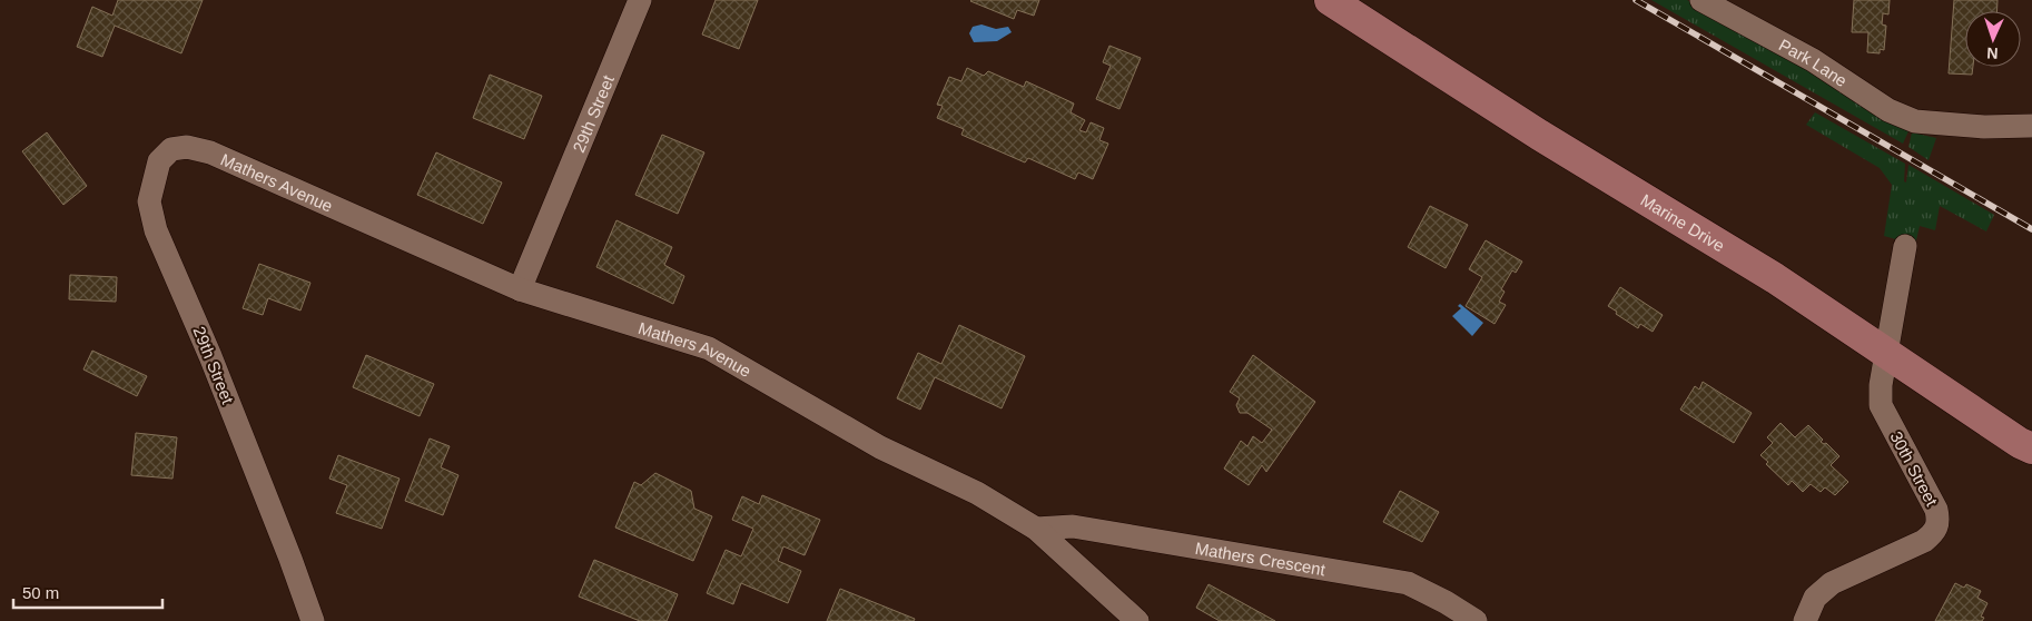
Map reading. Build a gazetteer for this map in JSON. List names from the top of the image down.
{
  "streets": {
    "main road": ["Marine Drive"],
    "street": [
      "Park Lane",
      "29th Street",
      "Mathers Avenue",
      "30th Street",
      "Mathers Crescent"
    ]
  },
  "crossings": [
    ["29th Street", "Mathers Avenue"],
    ["Mathers Avenue", "Mathers Crescent"],
    ["Marine Drive", "30th Street"]
  ],
  "scale_bar": "50 m",
  "north": "bottom"
}
